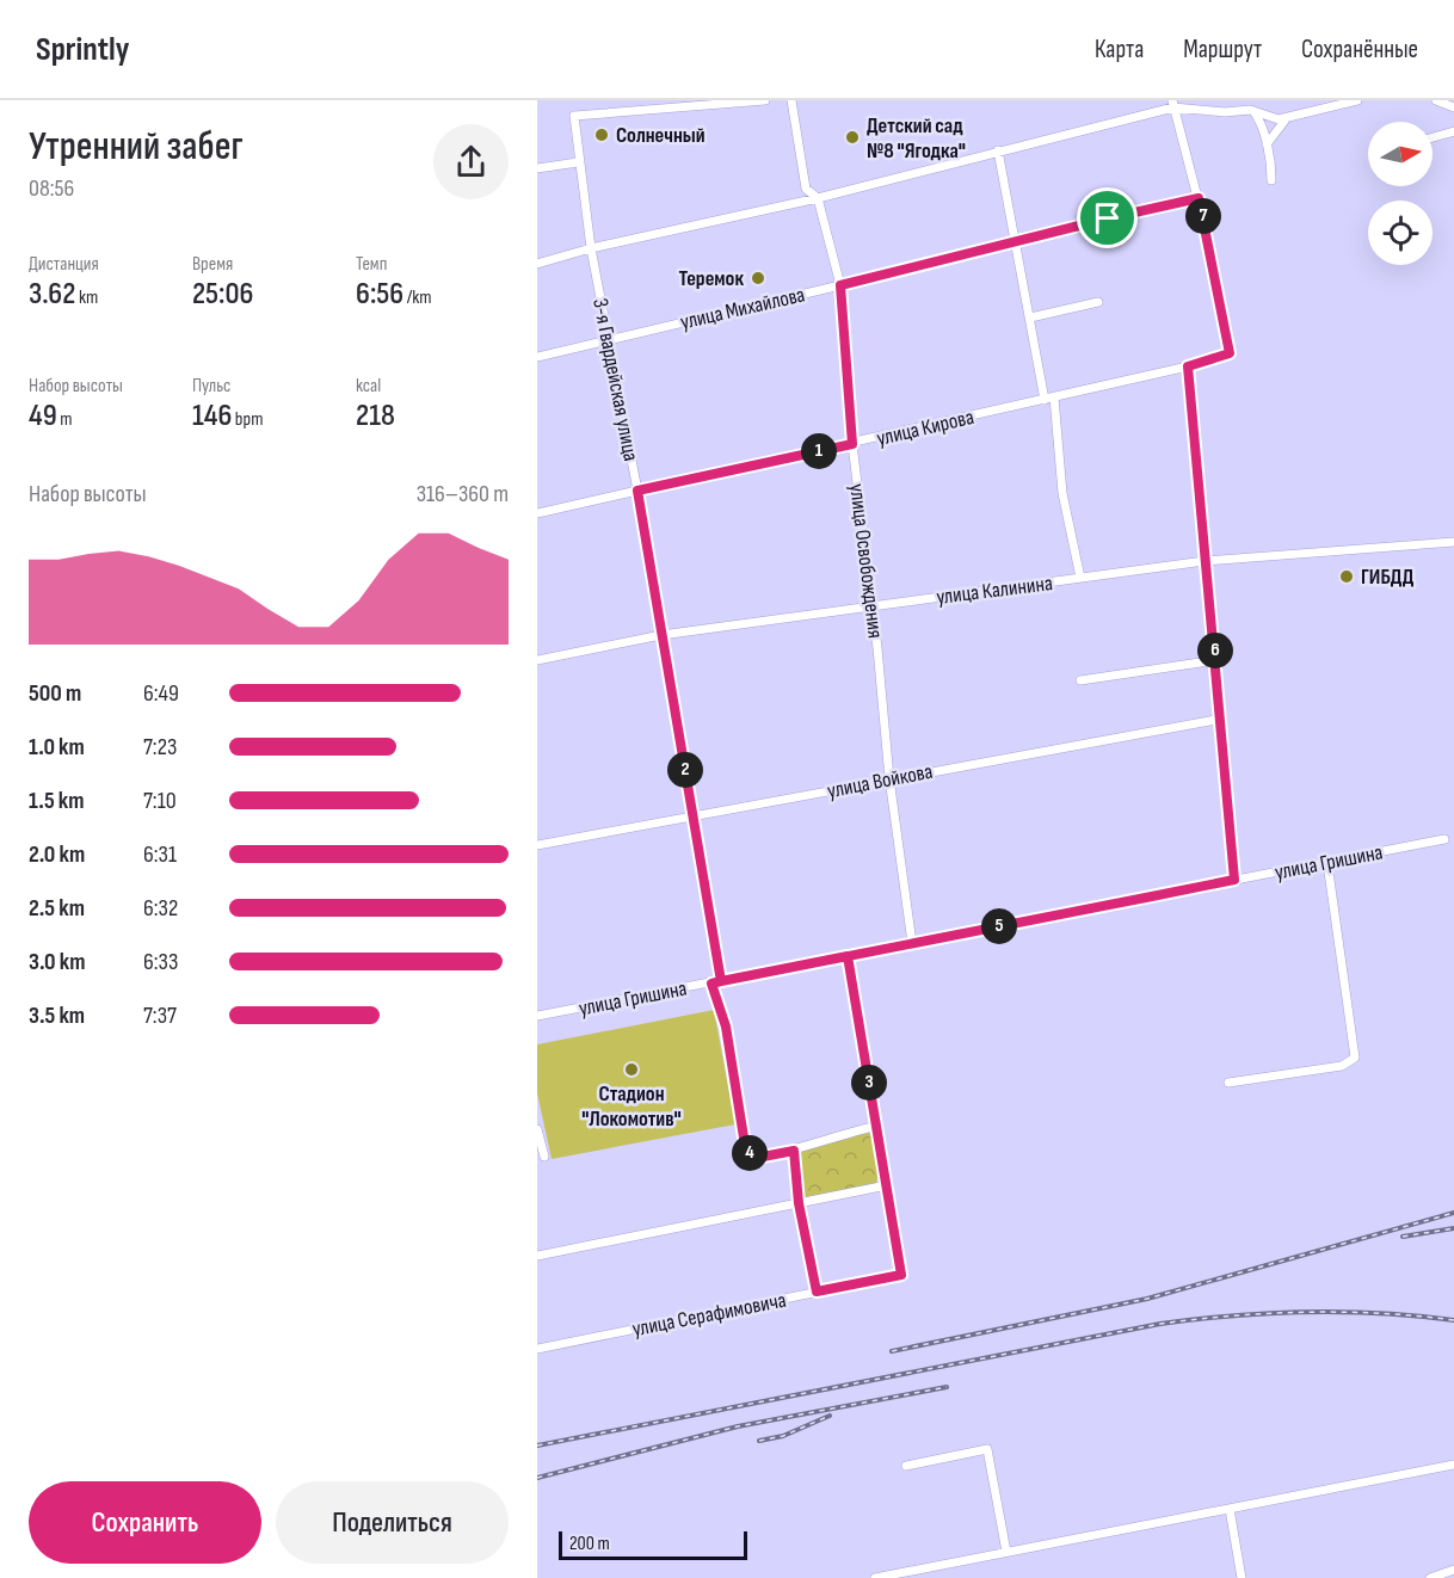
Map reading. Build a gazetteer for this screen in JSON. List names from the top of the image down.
{
  "streets": {
    "street": [
      "улица Михайлова",
      "3-я Гвардейская улица",
      "улица Кирова",
      "улица Освобождения",
      "улица Калинина",
      "улица Войкова",
      "улица Гришина",
      "улица Серафимовича"
    ]
  },
  "crossings": [
    ["улица Михайлова", "3-я Гвардейская улица"],
    ["улица Михайлова", "улица Кирова"],
    ["улица Михайлова", "улица Освобождения"],
    ["3-я Гвардейская улица", "улица Кирова"],
    ["3-я Гвардейская улица", "улица Калинина"],
    ["3-я Гвардейская улица", "улица Войкова"],
    ["3-я Гвардейская улица", "улица Гришина"],
    ["улица Кирова", "улица Освобождения"],
    ["улица Освобождения", "улица Калинина"],
    ["улица Освобождения", "улица Войкова"],
    ["улица Освобождения", "улица Гришина"],
    ["улица Гришина", "улица Серафимовича"]
  ],
  "places": [
    "Солнечный",
    "Детский сад №8 \"Ягодка\"",
    "Теремок",
    "ГИБДД",
    "Стадион \"Локомотив\""
  ],
  "scale_bar": "200 m",
  "north": "right",
  "page": {
    "header": "Sprintly",
    "nav": ["Карта", "Маршрут", "Сохранённые"],
    "heading": ["Утренний забег", "08:56"],
    "pins": [
      "7",
      "1",
      "6",
      "2",
      "5",
      "3",
      "4"
    ],
    "stats": [
      ["Дистанция", "3.62 km"],
      ["Время", "25:06"],
      ["Темп", "6:56 /km"],
      ["Набор высоты", "49 m"],
      ["Пульс", "146 bpm"],
      ["kcal", "218"]
    ],
    "chart": ["Набор высоты", "316–360 m"],
    "list": [
      {
        "name": "500 m",
        "note": "6:49"
      },
      {
        "name": "1.0 km",
        "note": "7:23"
      },
      {
        "name": "1.5 km",
        "note": "7:10"
      },
      {
        "name": "2.0 km",
        "note": "6:31"
      },
      {
        "name": "2.5 km",
        "note": "6:32"
      },
      {
        "name": "3.0 km",
        "note": "6:33"
      },
      {
        "name": "3.5 km",
        "note": "7:37"
      }
    ],
    "buttons": ["Сохранить", "Поделиться"],
    "scale": "200 m"
  }
}
